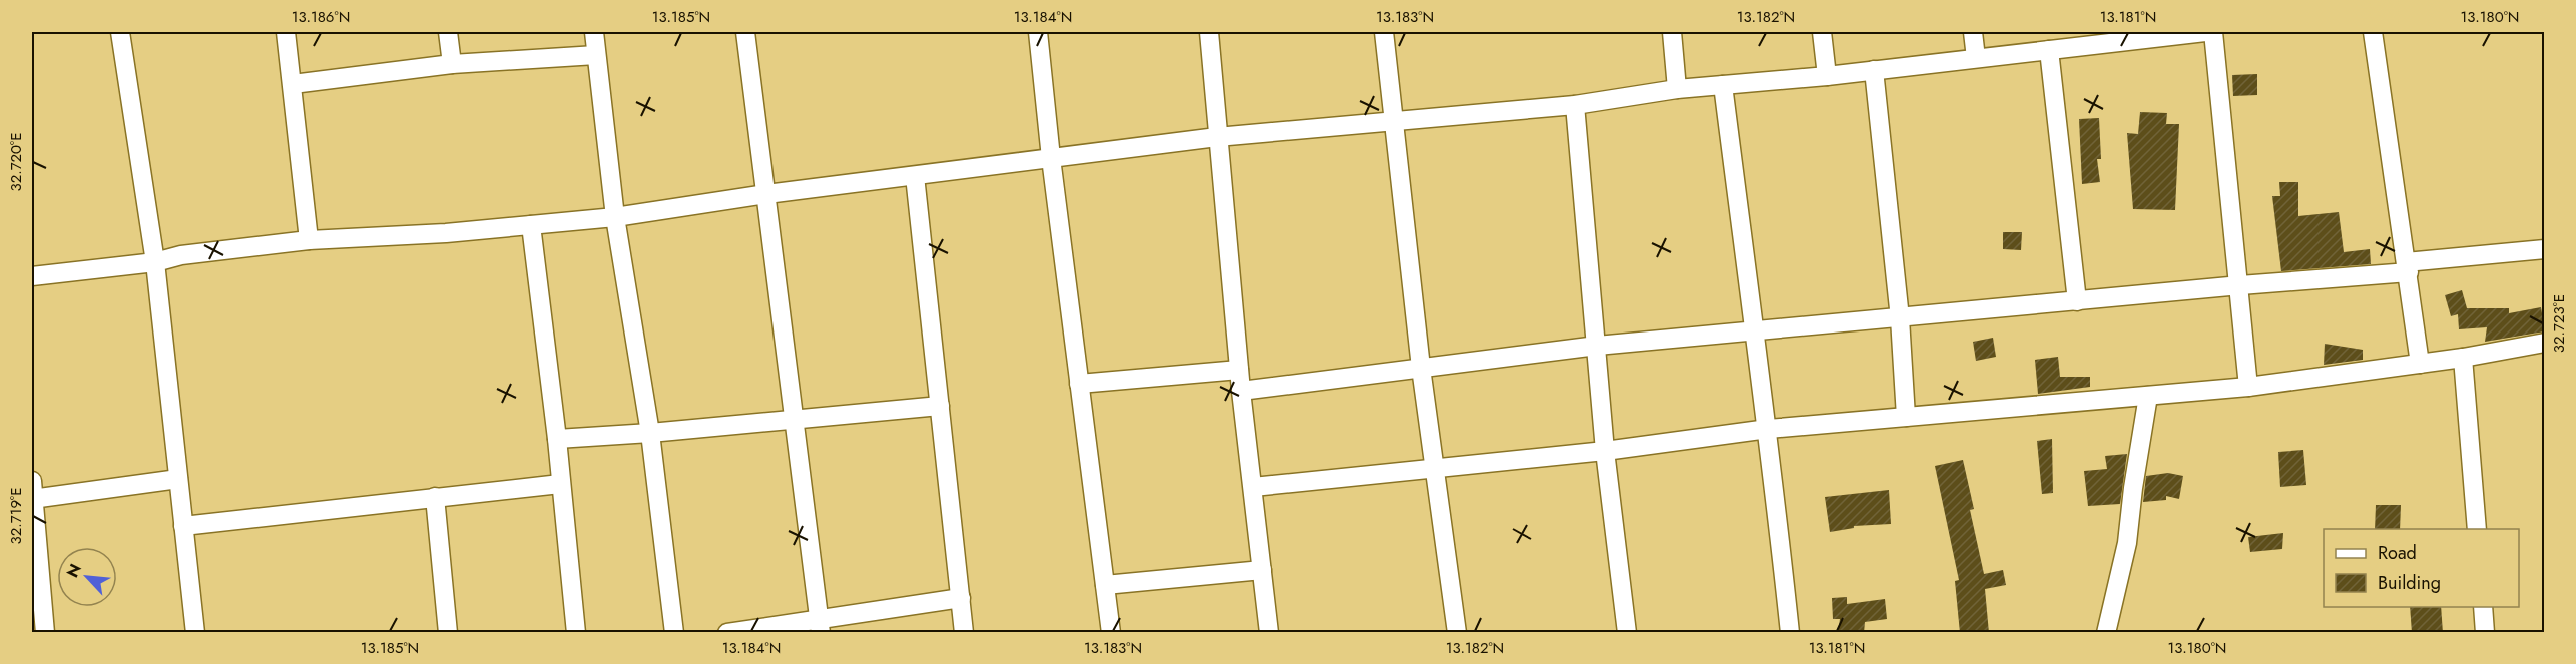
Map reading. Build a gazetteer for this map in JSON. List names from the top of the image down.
{
  "legend": ["Road", "Building"],
  "north": "top left",
  "coordinates": [
    "13.186°N",
    "13.185°N",
    "13.184°N",
    "13.183°N",
    "13.182°N",
    "13.181°N",
    "13.180°N",
    "32.720°E",
    "32.723°E",
    "32.719°E"
  ]
}
